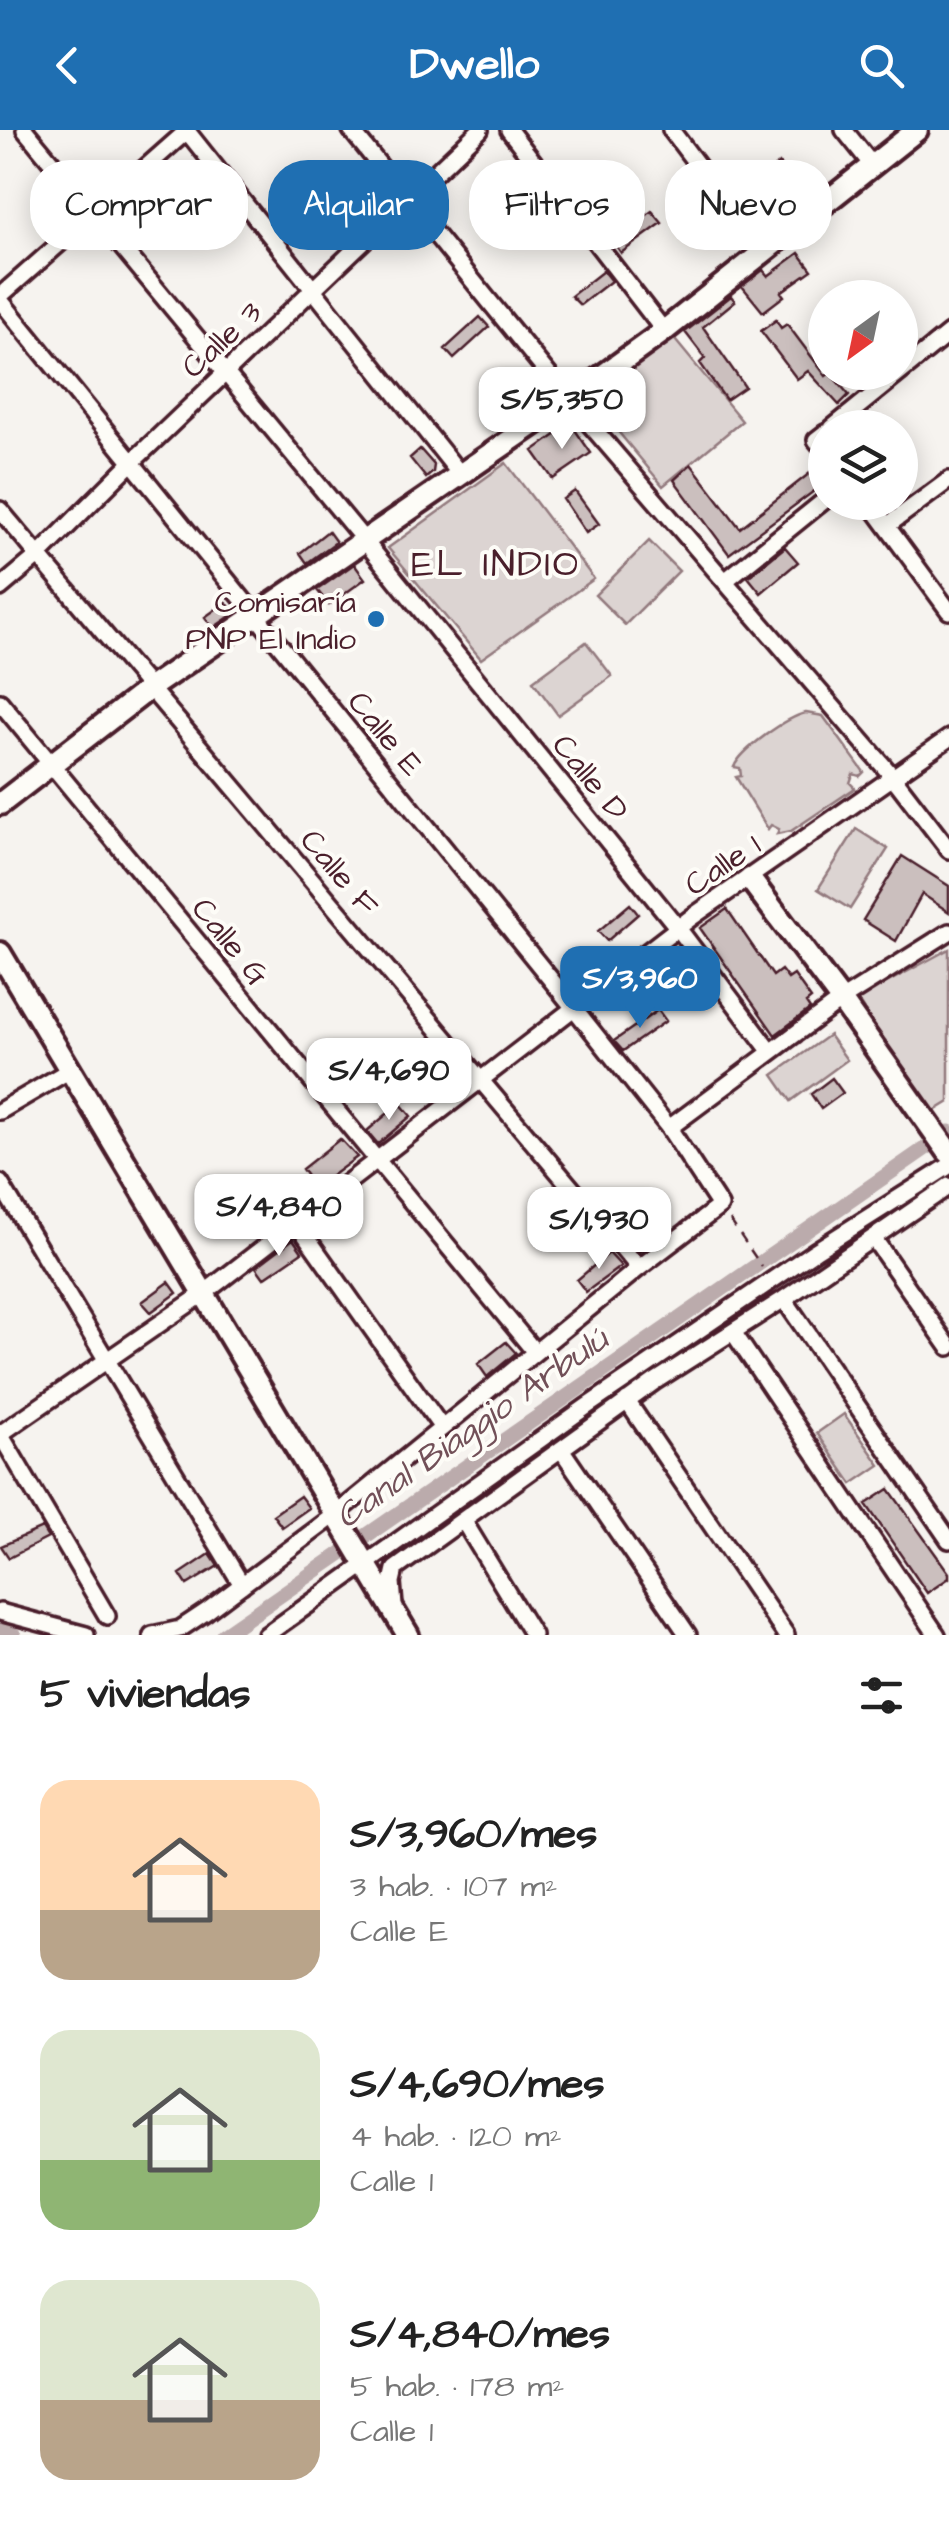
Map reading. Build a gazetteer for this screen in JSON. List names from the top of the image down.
{
  "streets": {
    "street": [
      "Calle 3",
      "Calle E",
      "Calle D",
      "Calle 1",
      "Calle F",
      "Calle G"
    ]
  },
  "crossings": [
    ["Calle 3", "Calle E"],
    ["Calle 3", "Calle D"],
    ["Calle 3", "Calle F"],
    ["Calle E", "Calle 1"],
    ["Calle D", "Calle 1"],
    ["Calle 1", "Calle F"],
    ["Calle 1", "Calle G"]
  ],
  "districts": ["EL INDIO"],
  "water": ["Canal Biaggio Arbulú"],
  "places": ["Comisaría PNP El Indio"],
  "north": "bottom left",
  "page": {
    "header": "Dwello",
    "chip": [
      "Comprar",
      "Alquilar",
      "Filtros",
      "Nuevo"
    ],
    "price": [
      "S/5,350",
      "S/3,960",
      "S/4,690",
      "S/4,840",
      "S/1,930"
    ],
    "heading": "5 viviendas",
    "list": [
      {
        "name": "S/3,960/mes",
        "note": "3 hab. · 107 m² · Calle E"
      },
      {
        "name": "S/4,690/mes",
        "note": "4 hab. · 120 m² · Calle 1"
      },
      {
        "name": "S/4,840/mes",
        "note": "5 hab. · 178 m² · Calle 1"
      }
    ]
  }
}
